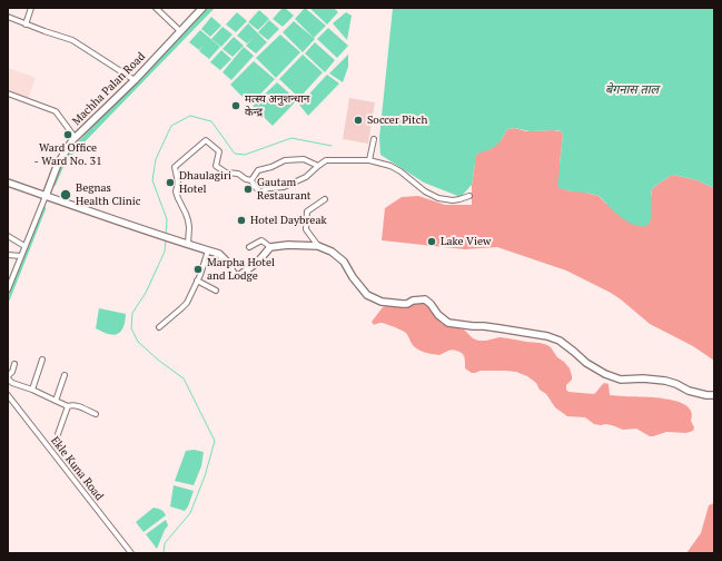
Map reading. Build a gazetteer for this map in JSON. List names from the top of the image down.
{
  "streets": {
    "main road": ["Machha Palan Road"],
    "street": ["Ekle Kuna Road"]
  },
  "water": ["बेगनास ताल"],
  "places": [
    "मत्स्य अनुशन्धान केन्द्र",
    "Soccer Pitch",
    "Ward Office - Ward No. 31",
    "Dhaulagiri Hotel",
    "Gautam Restaurant",
    "Begnas Health Clinic",
    "Hotel Daybreak",
    "Lake View",
    "Marpha Hotel and Lodge"
  ]
}
